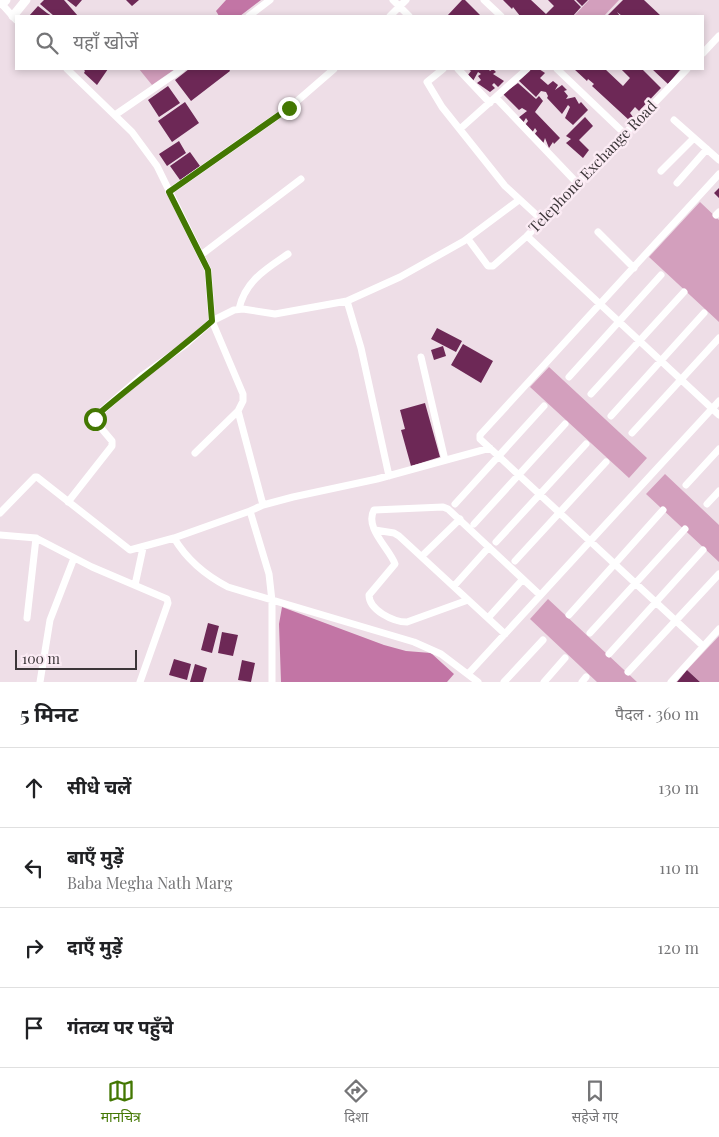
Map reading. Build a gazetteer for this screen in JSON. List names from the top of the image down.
{
  "streets": {
    "street": ["Telephone Exchange Road"]
  },
  "scale_bar": "100 m",
  "page": {
    "search": "यहाँ खोजें",
    "scale": "100 m",
    "heading": ["5 मिनट", "पैदल · 360 m"],
    "list": [
      ["सीधे चलें", "130 m"],
      ["बाएँ मुड़ें", "Baba Megha Nath Marg", "110 m"],
      ["दाएँ मुड़ें", "120 m"],
      "गंतव्य पर पहुँचे"
    ],
    "nav": ["मानचित्र", "दिशा", "सहेजे गए"]
  }
}
